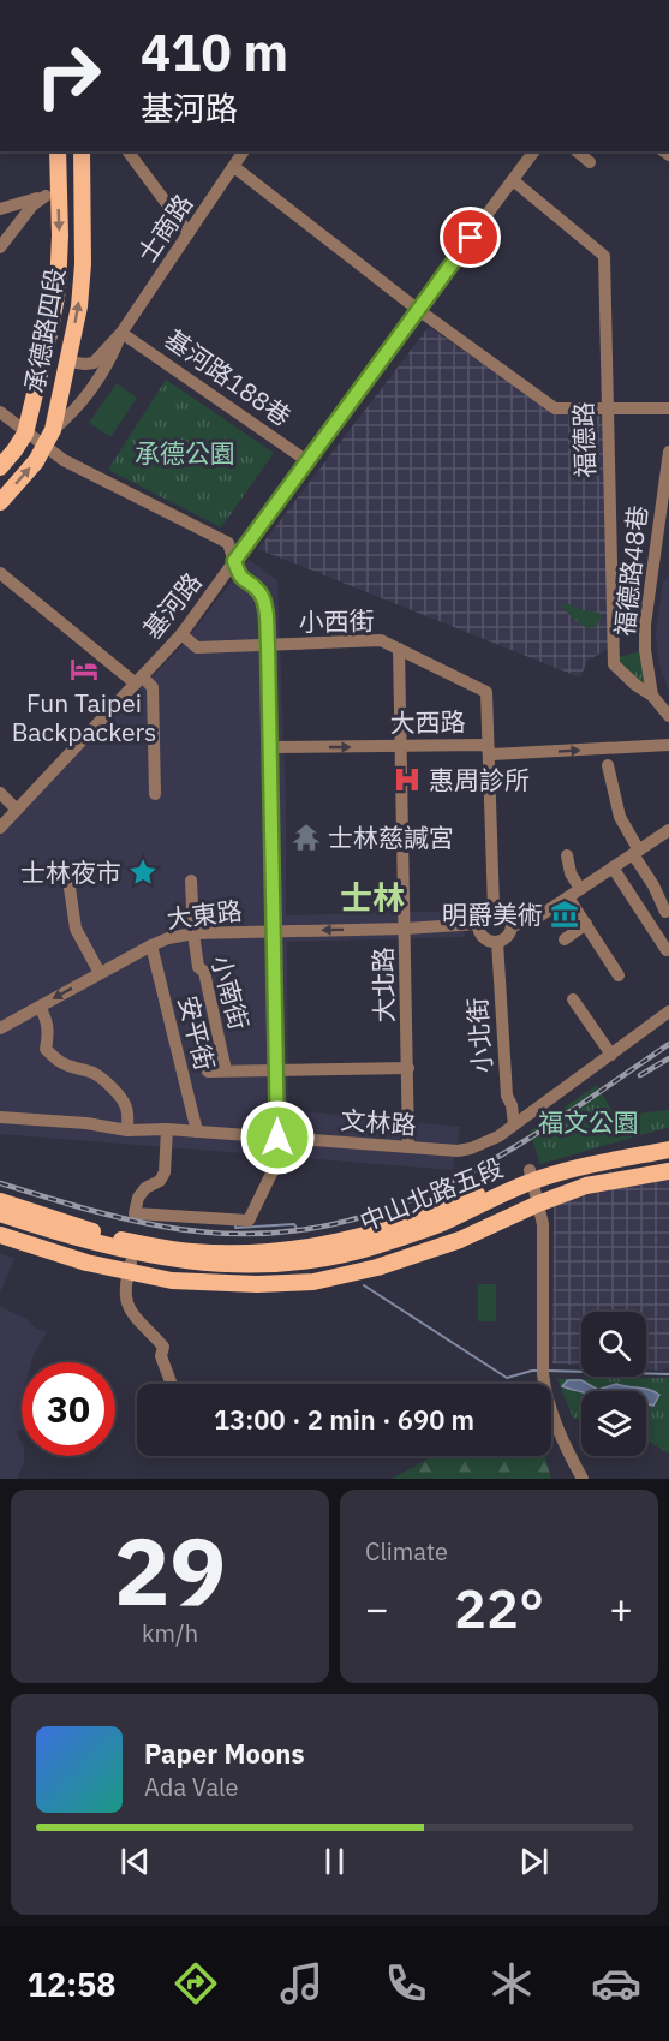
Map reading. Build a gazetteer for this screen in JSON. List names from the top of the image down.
{
  "streets": {
    "main road": ["承德路四段", "中山北路五段"],
    "street": [
      "士商路",
      "基河路188巷",
      "福德路",
      "福德路48巷",
      "基河路",
      "小西街",
      "大西路",
      "大東路",
      "大北路",
      "小南街",
      "安平街",
      "小北街",
      "文林路"
    ]
  },
  "crossings": [
    ["士商路", "承德路四段"],
    ["士商路", "基河路188巷"],
    ["基河路188巷", "基河路"],
    ["福德路", "福德路48巷"],
    ["福德路", "基河路"],
    ["基河路", "小西街"],
    ["小西街", "大西路"],
    ["小西街", "大北路"],
    ["大西路", "大北路"],
    ["大東路", "大北路"],
    ["大東路", "小南街"],
    ["大東路", "安平街"],
    ["大東路", "小北街"],
    ["大北路", "文林路"],
    ["安平街", "文林路"],
    ["小北街", "文林路"]
  ],
  "one_way": ["大西路", "大東路"],
  "districts": ["士林"],
  "parks": ["承德公園", "福文公園"],
  "places": {
    "hotel": ["Fun Taipei Backpackers"],
    "hospital": ["惠周診所"],
    "temple": ["士林慈諴宮"],
    "place": ["士林夜市"],
    "museum": ["明爵美術"]
  },
  "page": {
    "turn": ["410 m", "基河路"],
    "limit": "30",
    "trip": "13:00 · 2 min · 690 m",
    "tile": [
      ["29", "km/h"],
      "Climate"
    ],
    "heat": ["−", "22°", "+"],
    "song": ["Paper Moons", "Ada Vale"],
    "tabs": "12:58"
  }
}
